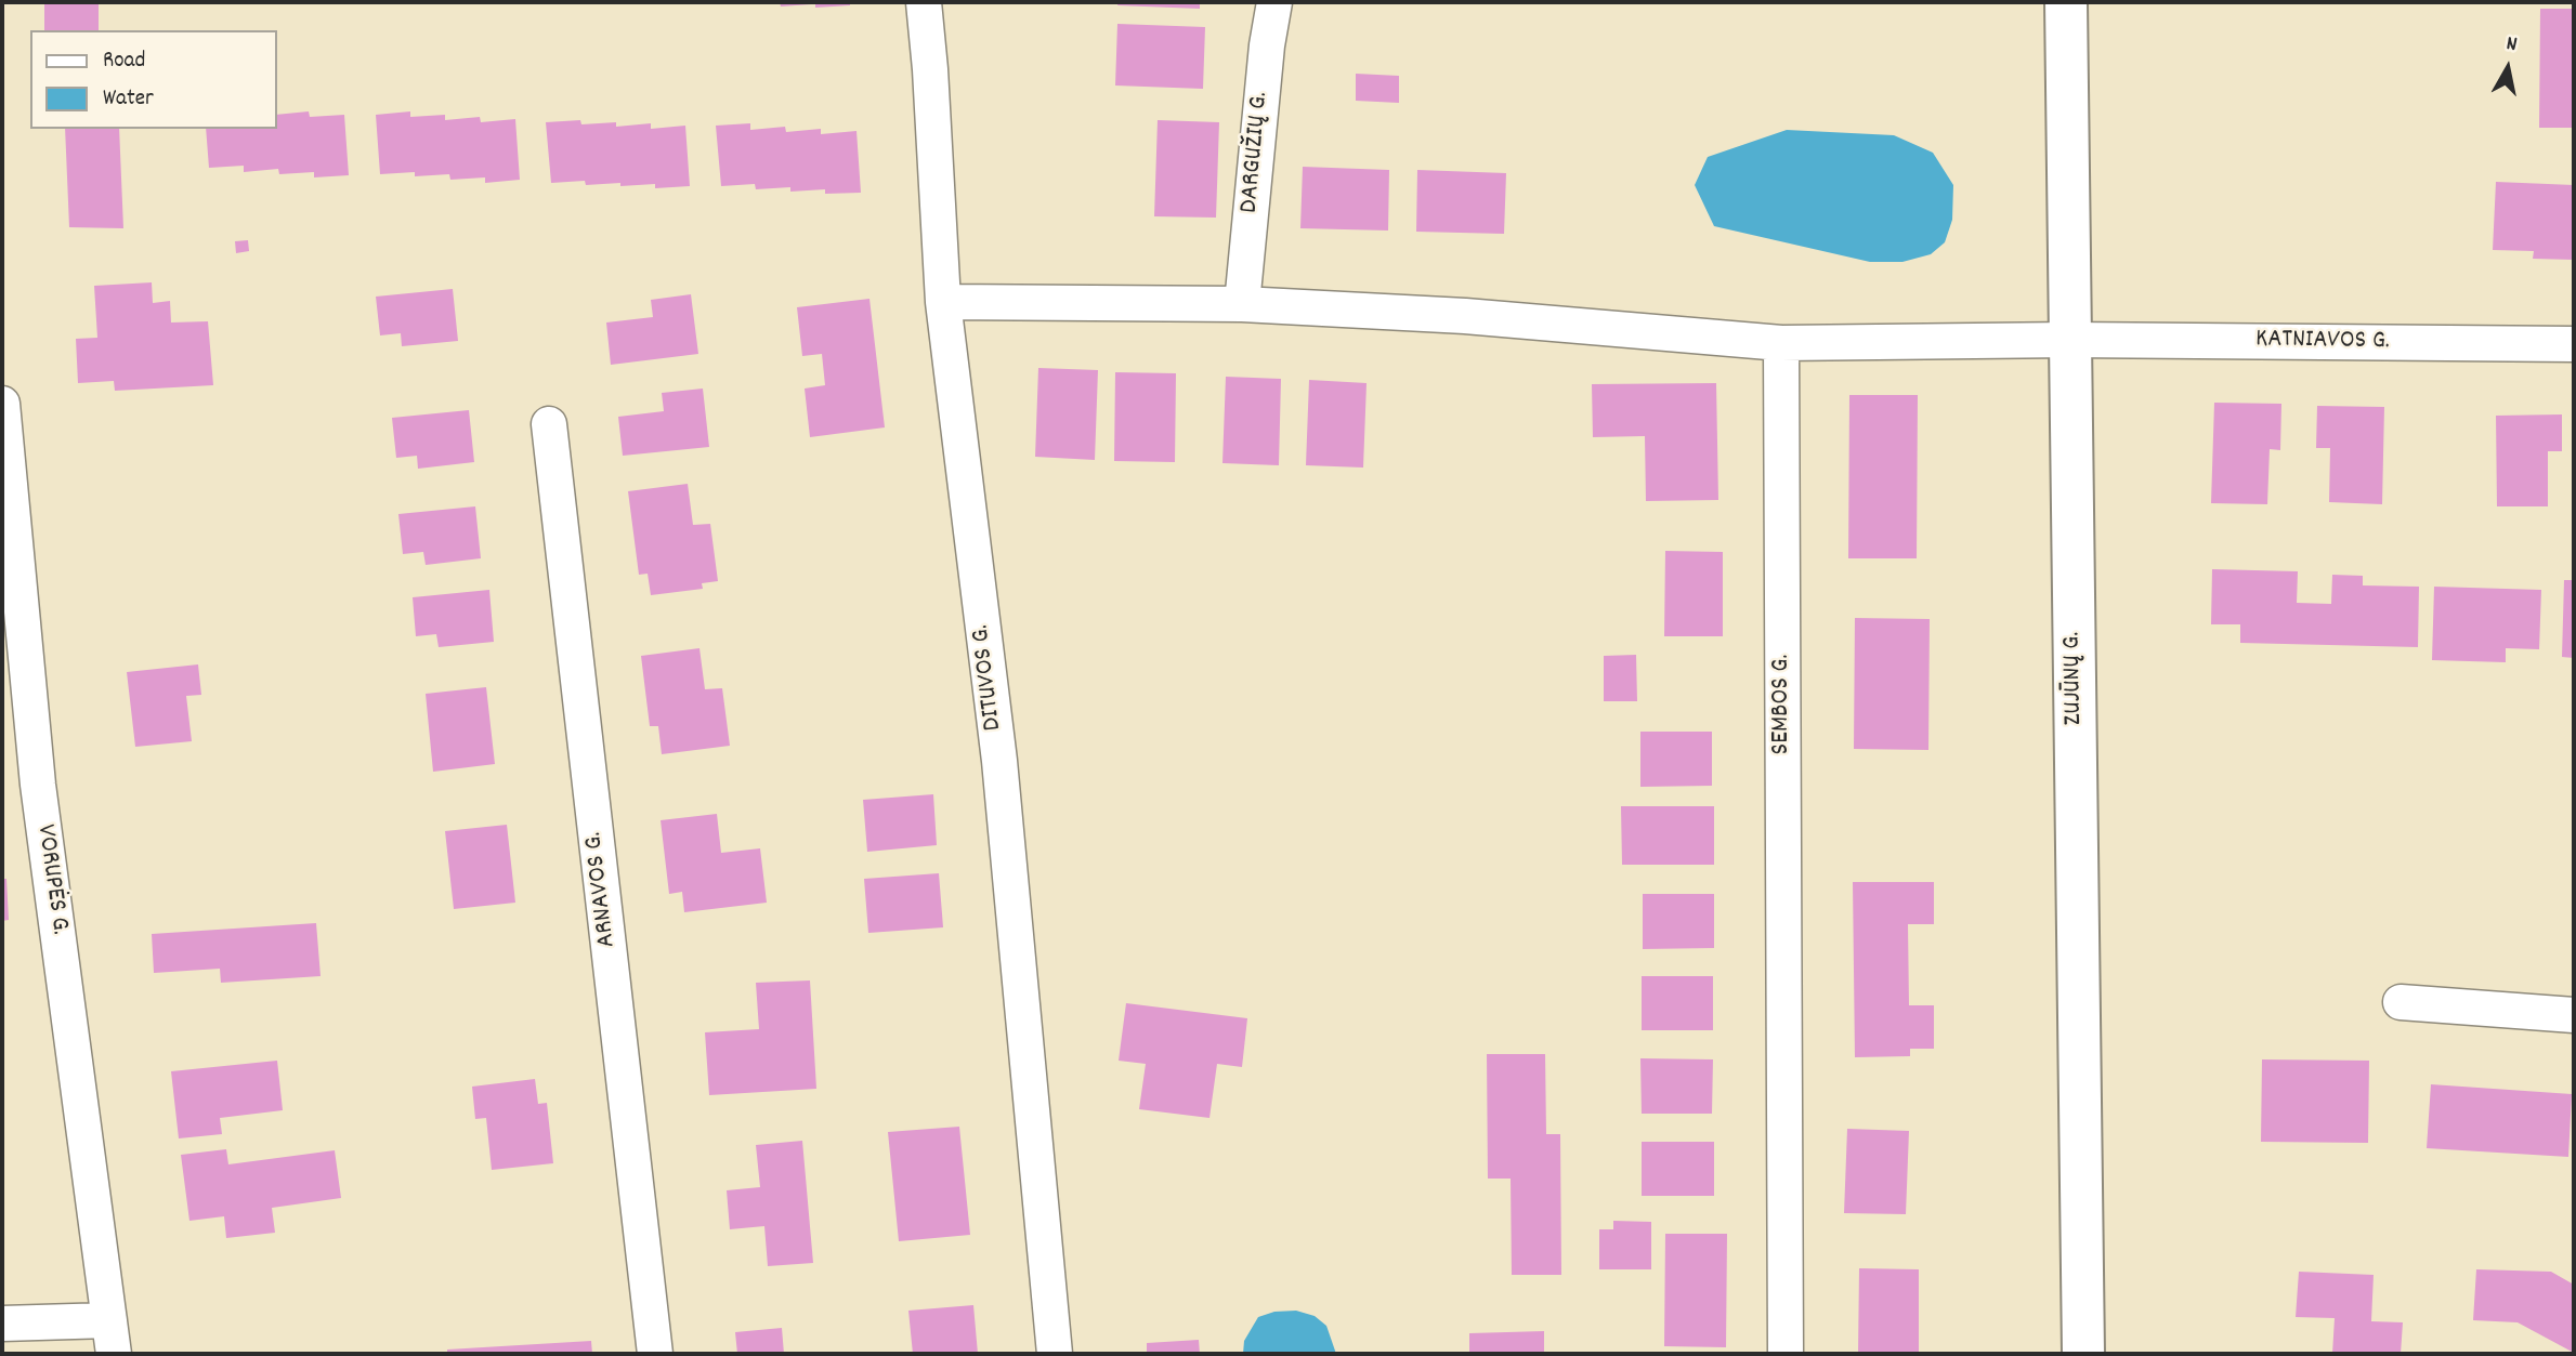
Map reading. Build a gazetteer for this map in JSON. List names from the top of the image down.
{
  "streets": {
    "main road": ["ZUJŪNŲ G."],
    "street": [
      "DARGUŽIŲ G.",
      "KATNIAVOS G.",
      "DITUVOS G.",
      "SEMBOS G.",
      "VORUPĖS G.",
      "ARNAVOS G."
    ]
  },
  "crossings": [
    ["KATNIAVOS G.", "ZUJŪNŲ G."]
  ],
  "legend": ["Road", "Water"],
  "north": "top"
}
